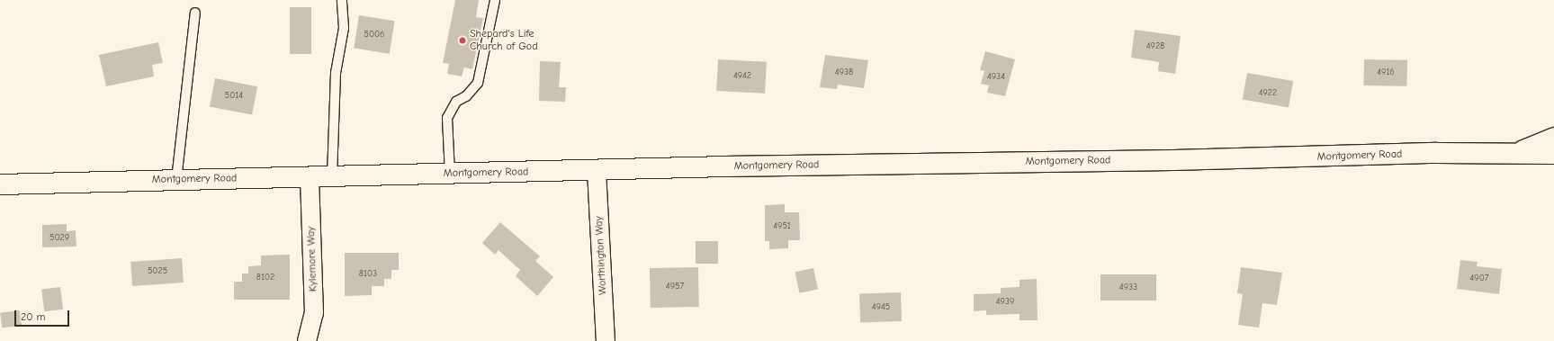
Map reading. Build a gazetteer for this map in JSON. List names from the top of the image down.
{
  "streets": {
    "main road": ["Montgomery Road"],
    "street": ["Worthington Way", "Kylemore Way"]
  },
  "crossings": [
    ["Montgomery Road", "Worthington Way"],
    ["Montgomery Road", "Kylemore Way"]
  ],
  "places": ["Shepard's Life Church of God"],
  "house_numbers": [
    "5006",
    "4928",
    "4938",
    "4916",
    "4942",
    "4934",
    "4922",
    "5014",
    "4951",
    "5029",
    "5025",
    "8103",
    "8102",
    "4907",
    "4957",
    "4933",
    "4939",
    "4945"
  ],
  "scale_bar": "20 m"
}
